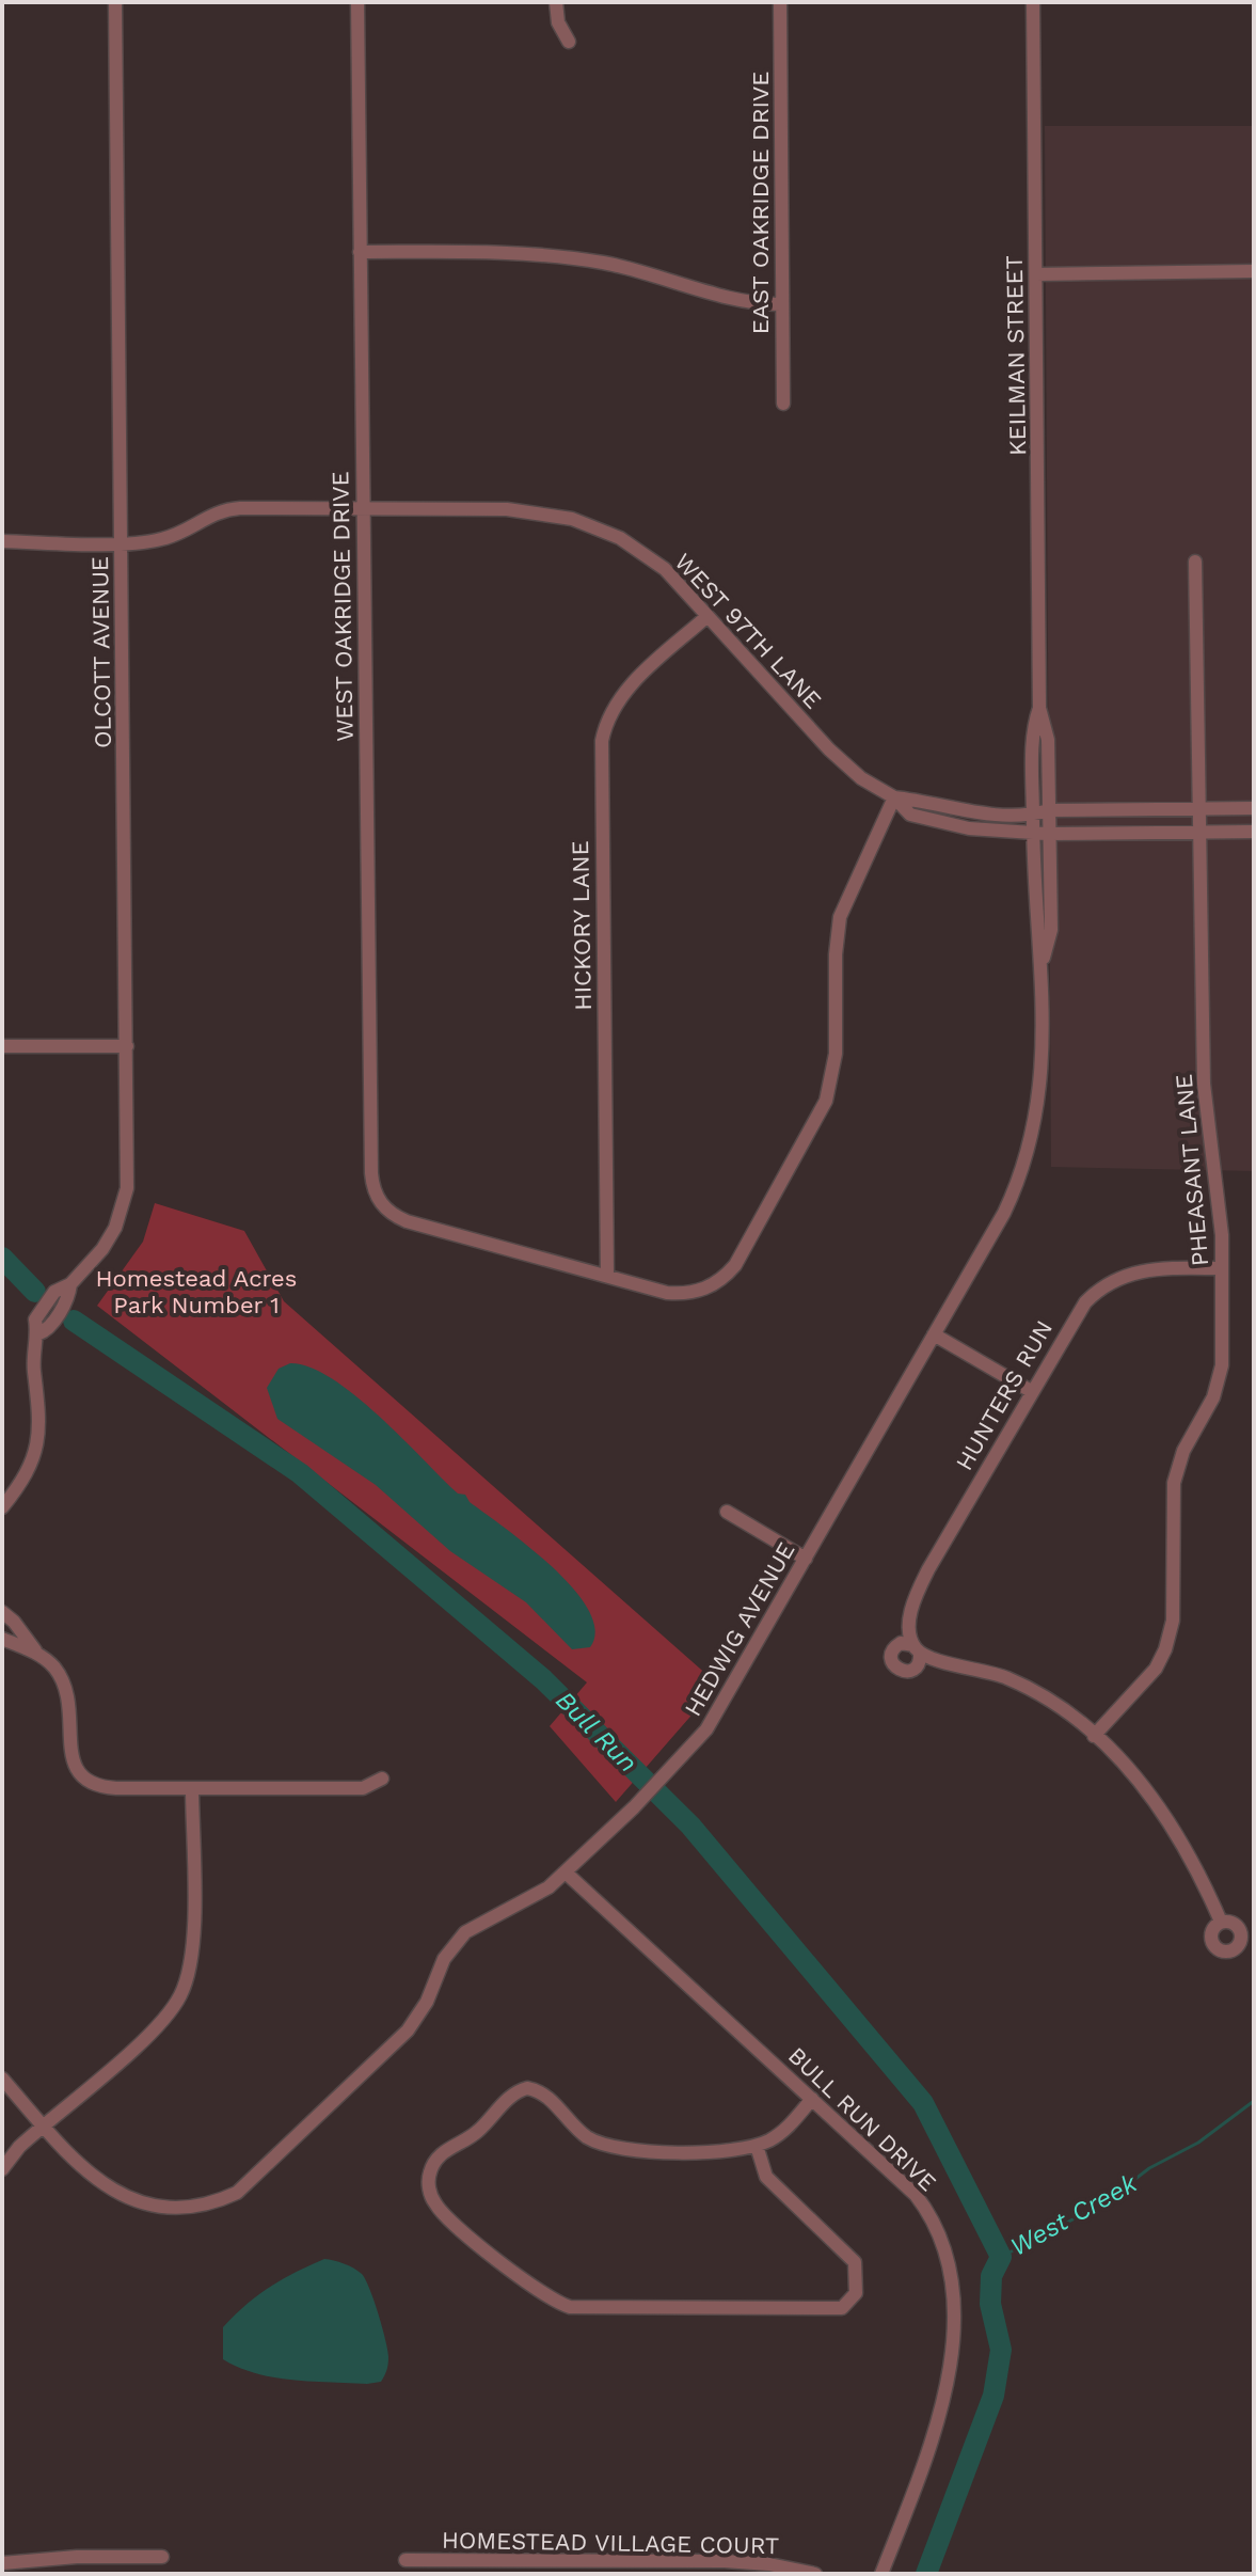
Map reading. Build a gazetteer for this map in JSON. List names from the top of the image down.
{
  "streets": {
    "street": [
      "EAST OAKRIDGE DRIVE",
      "KEILMAN STREET",
      "WEST OAKRIDGE DRIVE",
      "WEST 97TH LANE",
      "OLCOTT AVENUE",
      "HICKORY LANE",
      "PHEASANT LANE",
      "HUNTERS RUN",
      "HEDWIG AVENUE",
      "BULL RUN DRIVE",
      "HOMESTEAD VILLAGE COURT"
    ]
  },
  "crossings": [
    ["KEILMAN STREET", "WEST 97TH LANE"],
    ["KEILMAN STREET", "HEDWIG AVENUE"],
    ["WEST OAKRIDGE DRIVE", "WEST 97TH LANE"],
    ["WEST OAKRIDGE DRIVE", "HICKORY LANE"],
    ["WEST 97TH LANE", "OLCOTT AVENUE"],
    ["WEST 97TH LANE", "HICKORY LANE"],
    ["WEST 97TH LANE", "PHEASANT LANE"],
    ["WEST 97TH LANE", "HEDWIG AVENUE"],
    ["PHEASANT LANE", "HUNTERS RUN"],
    ["HEDWIG AVENUE", "BULL RUN DRIVE"]
  ],
  "water": ["Bull Run", "West Creek"],
  "parks": ["Homestead Acres Park Number 1"]
}
